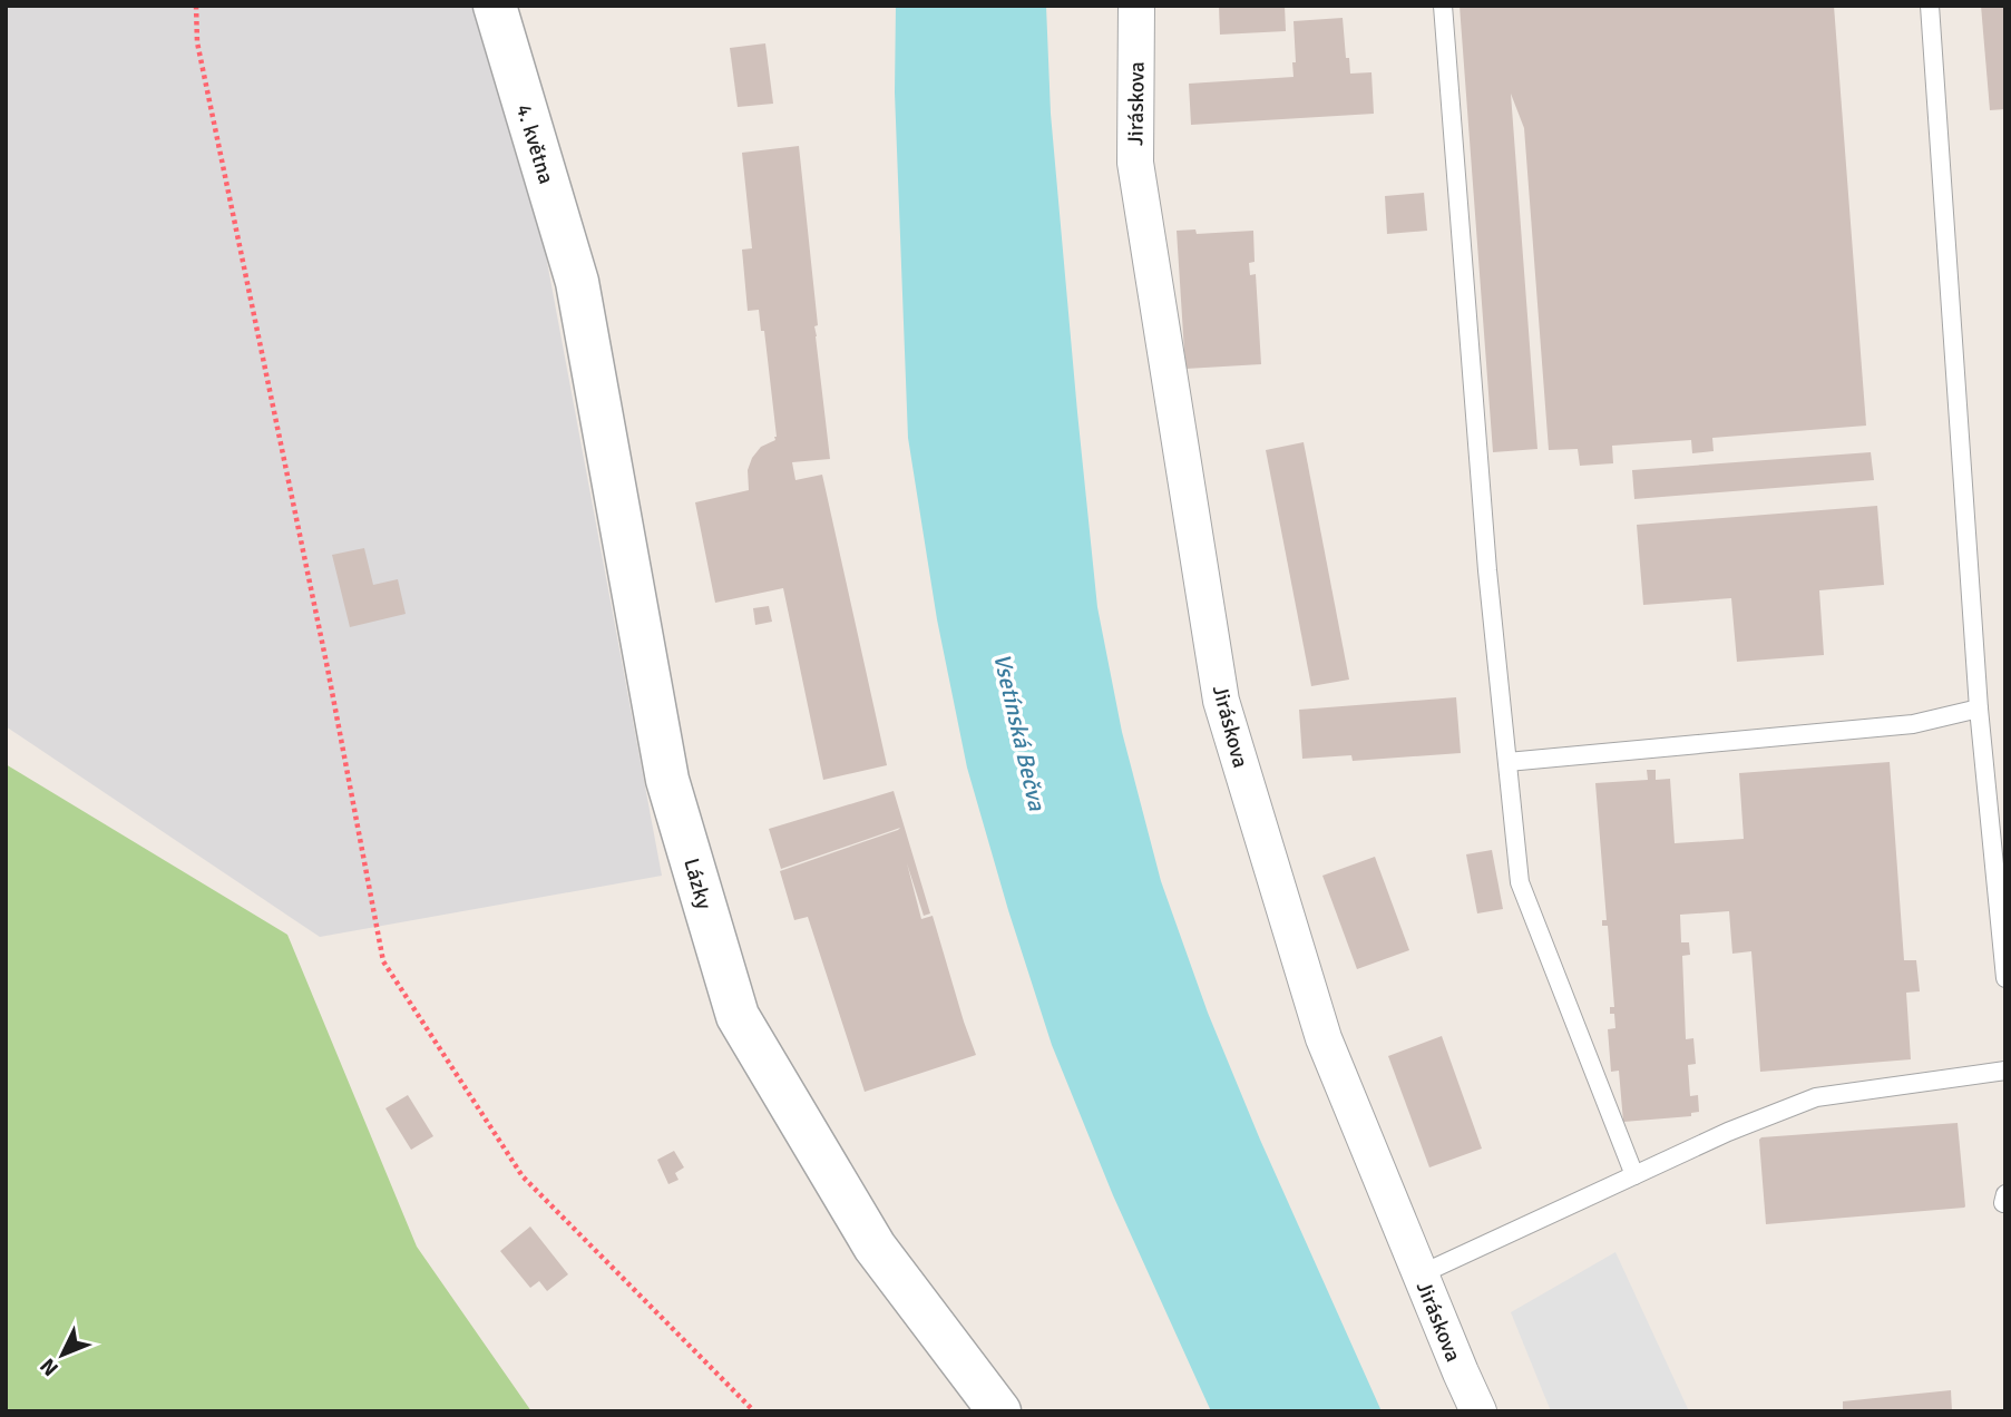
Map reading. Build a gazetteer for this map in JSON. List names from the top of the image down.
{
  "streets": {
    "street": ["Jiráskova", "4. května", "Lázky"]
  },
  "crossings": [
    ["4. května", "Lázky"]
  ],
  "water": ["Vsetínská Bečva"],
  "north": "bottom left"
}
